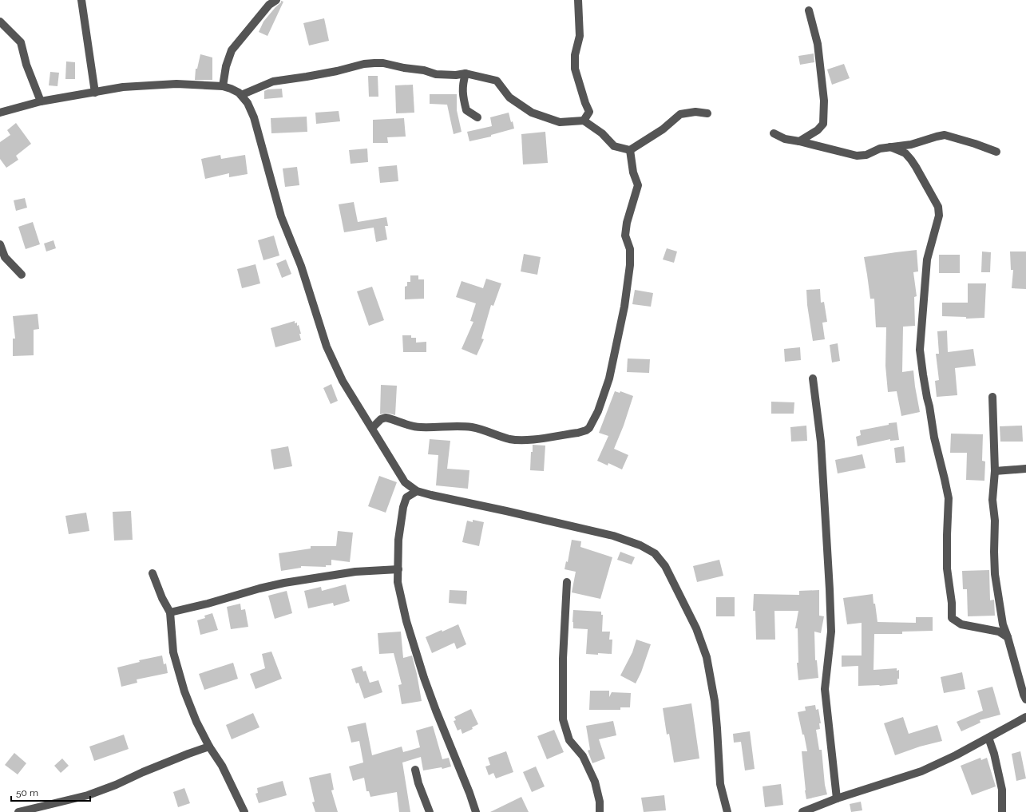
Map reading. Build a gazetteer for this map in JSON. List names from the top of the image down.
{
  "scale_bar": "50 m"
}
